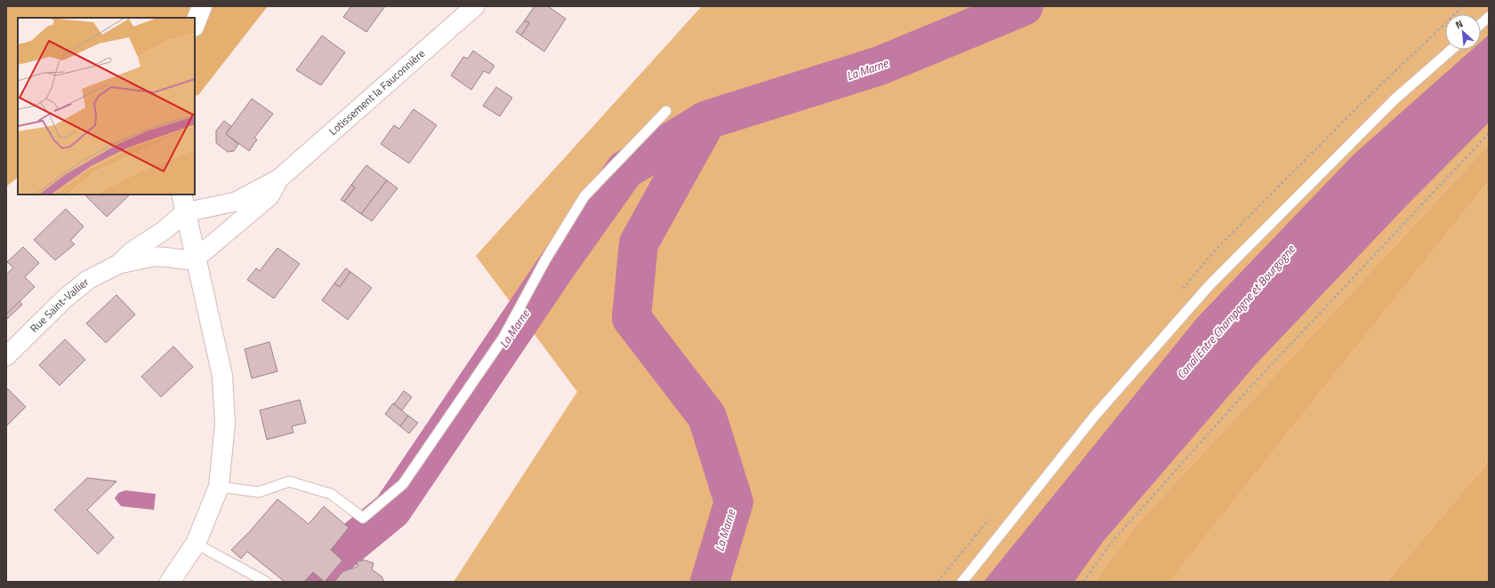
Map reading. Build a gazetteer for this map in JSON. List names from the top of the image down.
{
  "streets": {
    "street": ["Lotissement la Fauconnière", "Rue Saint-Vallier"]
  },
  "water": ["La Marne", "Canal Entre Champagne et Bourgogne"],
  "north": "top left"
}
